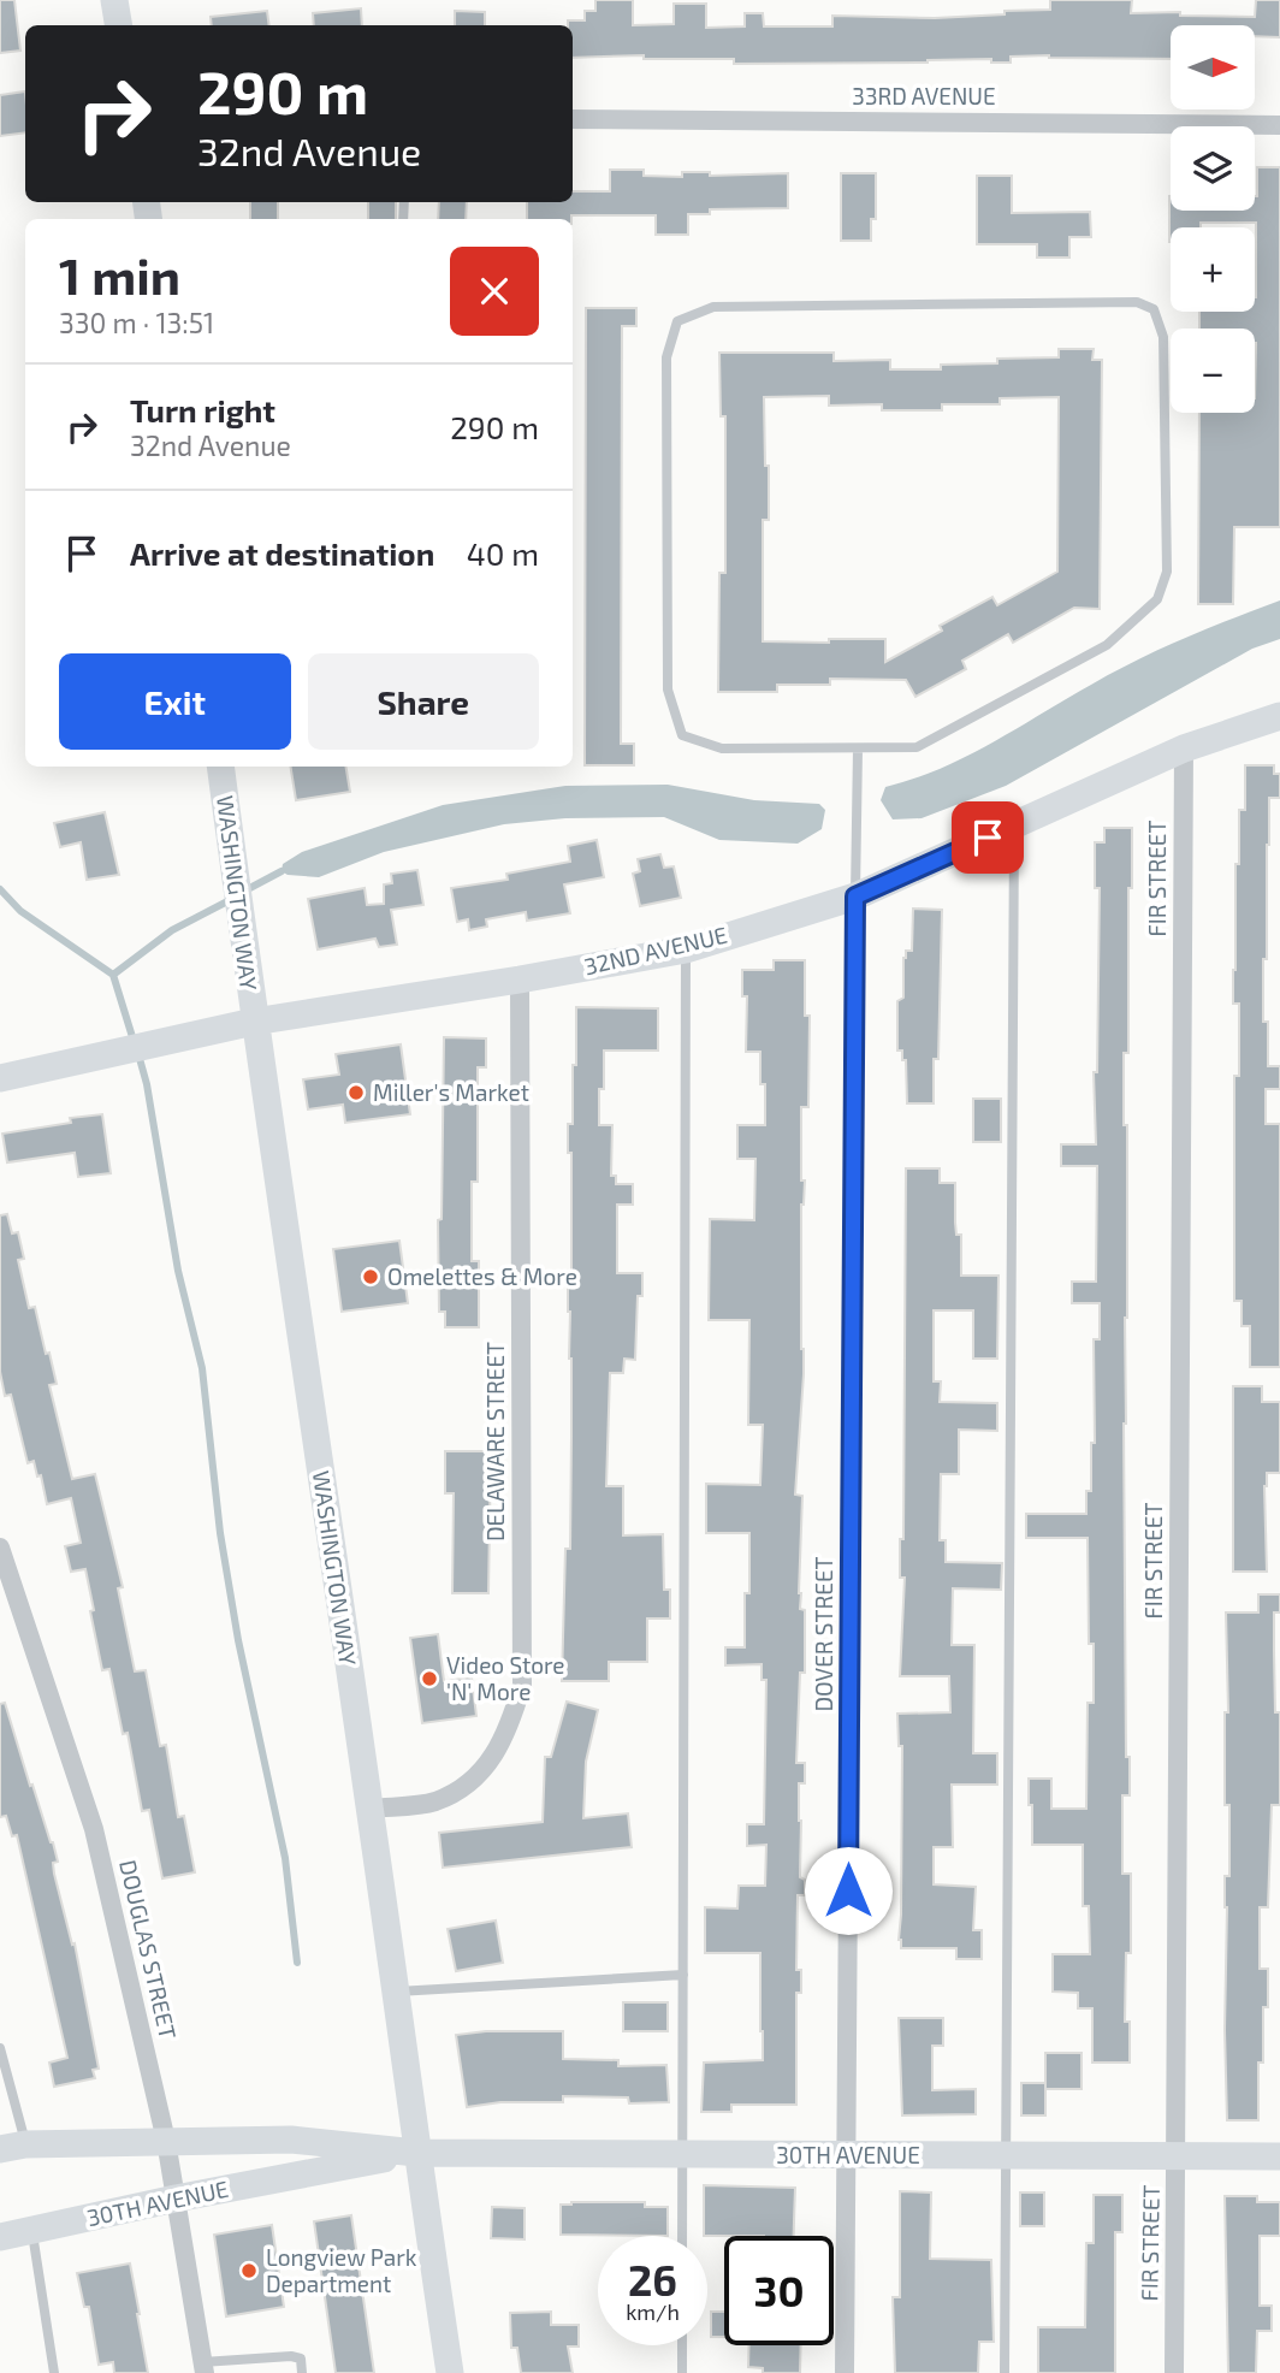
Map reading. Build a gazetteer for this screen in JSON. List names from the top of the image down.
{
  "streets": {
    "street": [
      "33RD AVENUE",
      "FIR STREET",
      "WASHINGTON WAY",
      "32ND AVENUE",
      "DELAWARE STREET",
      "DOVER STREET",
      "DOUGLAS STREET",
      "30TH AVENUE"
    ]
  },
  "crossings": [
    ["FIR STREET", "32ND AVENUE"],
    ["FIR STREET", "30TH AVENUE"],
    ["WASHINGTON WAY", "32ND AVENUE"],
    ["WASHINGTON WAY", "DELAWARE STREET"],
    ["WASHINGTON WAY", "30TH AVENUE"],
    ["32ND AVENUE", "DELAWARE STREET"],
    ["32ND AVENUE", "DOVER STREET"],
    ["DOVER STREET", "30TH AVENUE"],
    ["DOUGLAS STREET", "30TH AVENUE"]
  ],
  "places": [
    "Miller's Market",
    "Omelettes & More",
    "Video Store 'N' More",
    "Longview Park Department"
  ],
  "north": "right",
  "page": {
    "map_buttons": ["+", "−"],
    "turn": ["290 m", "32nd Avenue"],
    "heading": ["1 min", "330 m · 13:51"],
    "list": [
      {
        "name": "Turn right",
        "note": "32nd Avenue",
        "value": "290 m"
      },
      {
        "name": "Arrive at destination",
        "value": "40 m"
      }
    ],
    "buttons": ["Exit", "Share"],
    "speed": "26 km/h",
    "limit": "30"
  }
}
